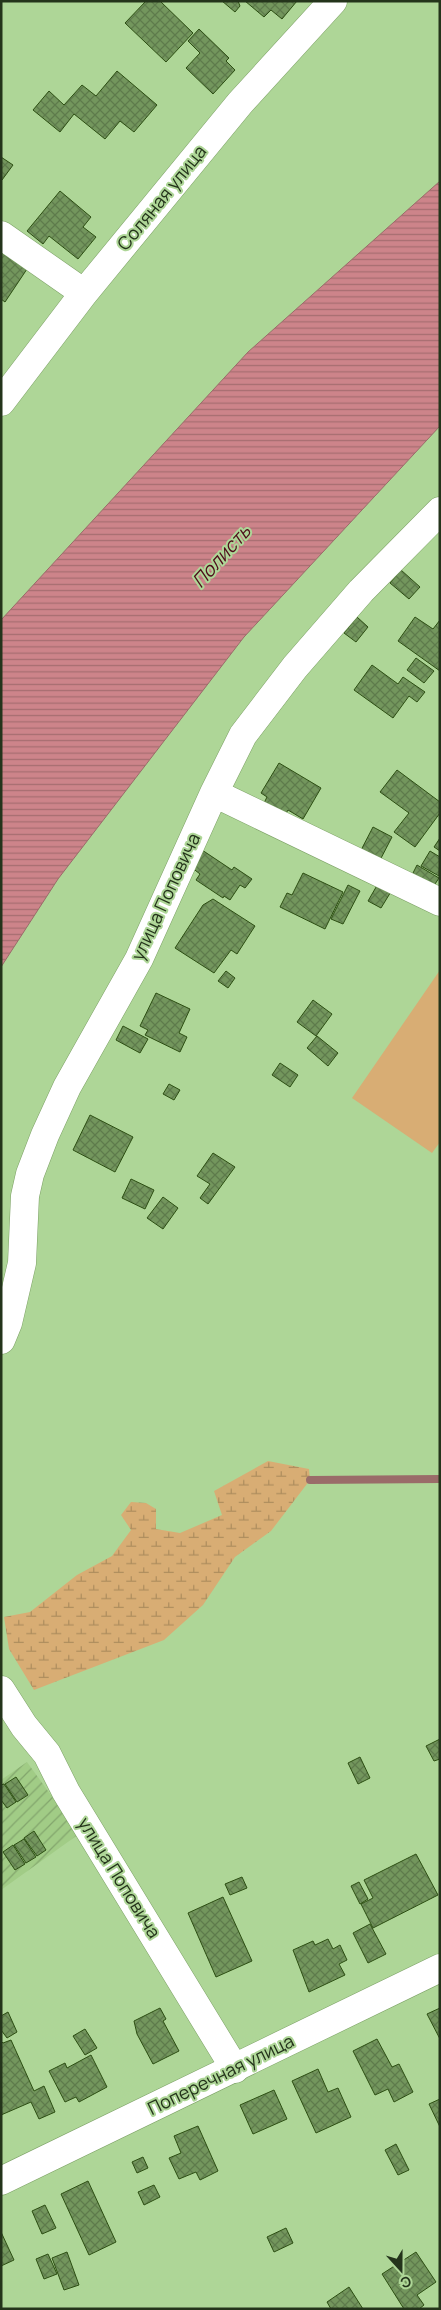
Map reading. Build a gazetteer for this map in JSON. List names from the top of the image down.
{
  "streets": {
    "street": ["Соляная улица", "улица Поповича", "Поперечная улица"]
  },
  "crossings": [
    ["улица Поповича", "Поперечная улица"]
  ],
  "water": ["Полисть"],
  "north": "bottom"
}
